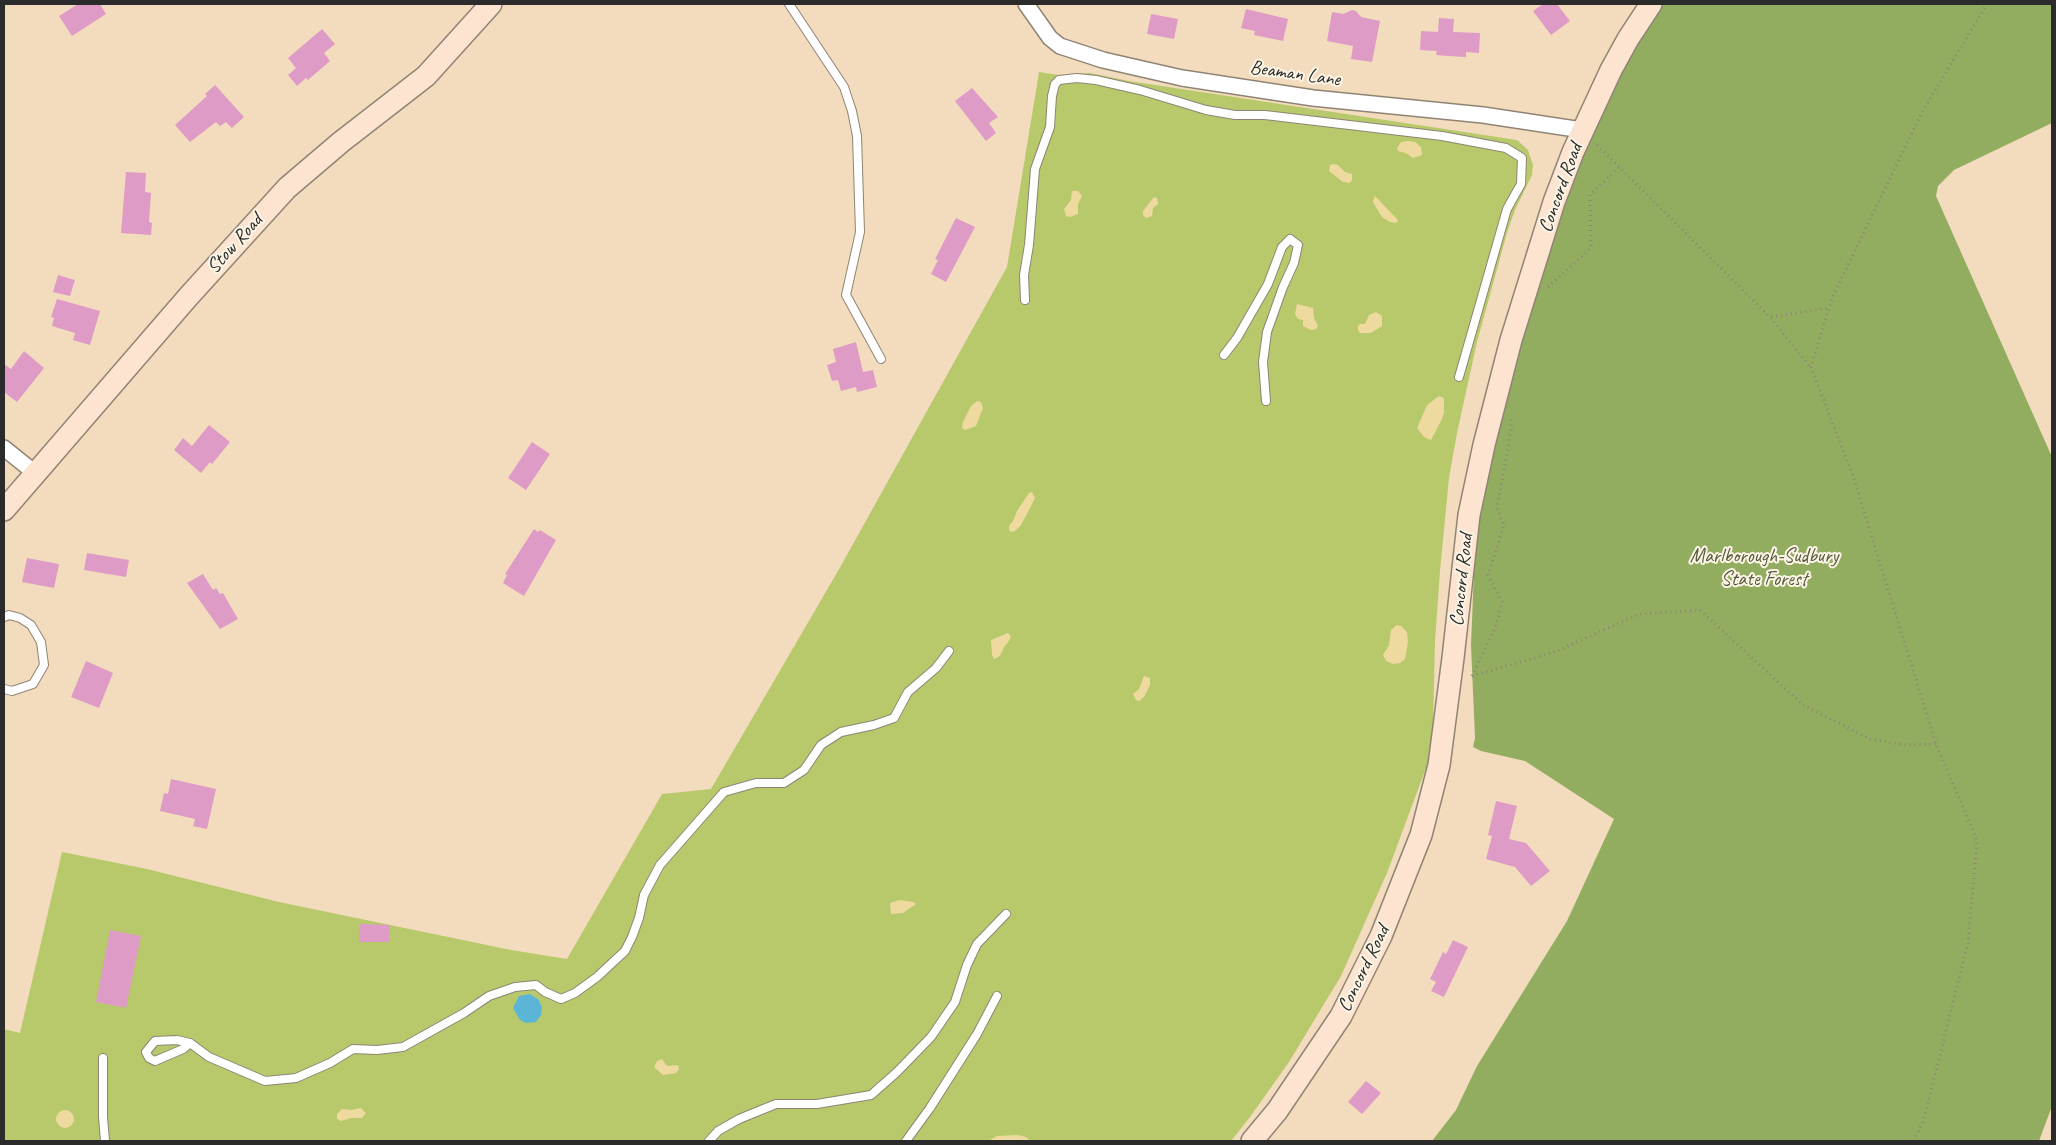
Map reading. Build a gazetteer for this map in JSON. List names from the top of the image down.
{
  "streets": {
    "street": ["Beaman Lane", "Concord Road", "Stow Road"]
  },
  "crossings": [
    ["Beaman Lane", "Concord Road"]
  ],
  "parks": ["Marlborough-Sudbury State Forest"]
}
